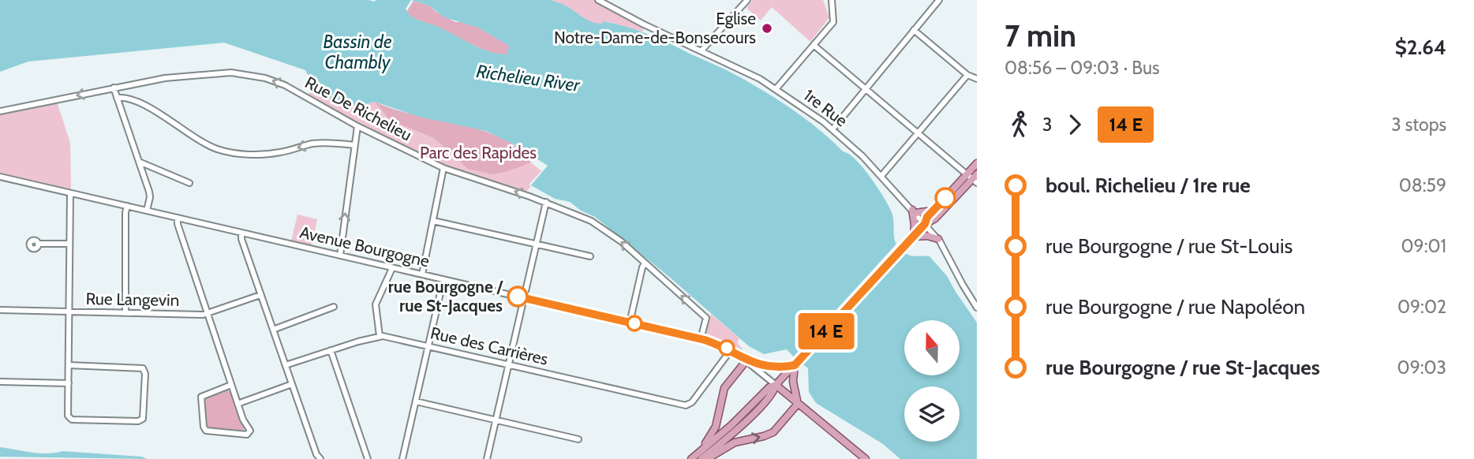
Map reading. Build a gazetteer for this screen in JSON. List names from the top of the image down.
{
  "streets": {
    "street": [
      "1re Rue",
      "Rue De Richelieu",
      "Avenue Bourgogne",
      "Rue Langevin",
      "Rue des Carrières"
    ]
  },
  "crossings": [
    ["Rue De Richelieu", "Avenue Bourgogne"],
    ["Avenue Bourgogne", "Rue des Carrières"]
  ],
  "one_way": ["Rue De Richelieu"],
  "water": ["Bassin de Chambly", "Richelieu River"],
  "parks": ["Parc des Rapides"],
  "places": ["Eglise Notre-Dame-de-Bonsecours", "rue Bourgogne / rue St-Jacques"],
  "north": "top",
  "page": {
    "on_map": "14 E",
    "heading": ["7 min", "08:56 – 09:03 · Bus", "$2.64"],
    "legs": ["3", "14 E", "3 stops"],
    "list": [
      {
        "name": "boul. Richelieu / 1re rue",
        "value": "08:59"
      },
      {
        "name": "rue Bourgogne / rue St-Louis",
        "value": "09:01"
      },
      {
        "name": "rue Bourgogne / rue Napoléon",
        "value": "09:02"
      },
      {
        "name": "rue Bourgogne / rue St-Jacques",
        "value": "09:03"
      }
    ]
  }
}
